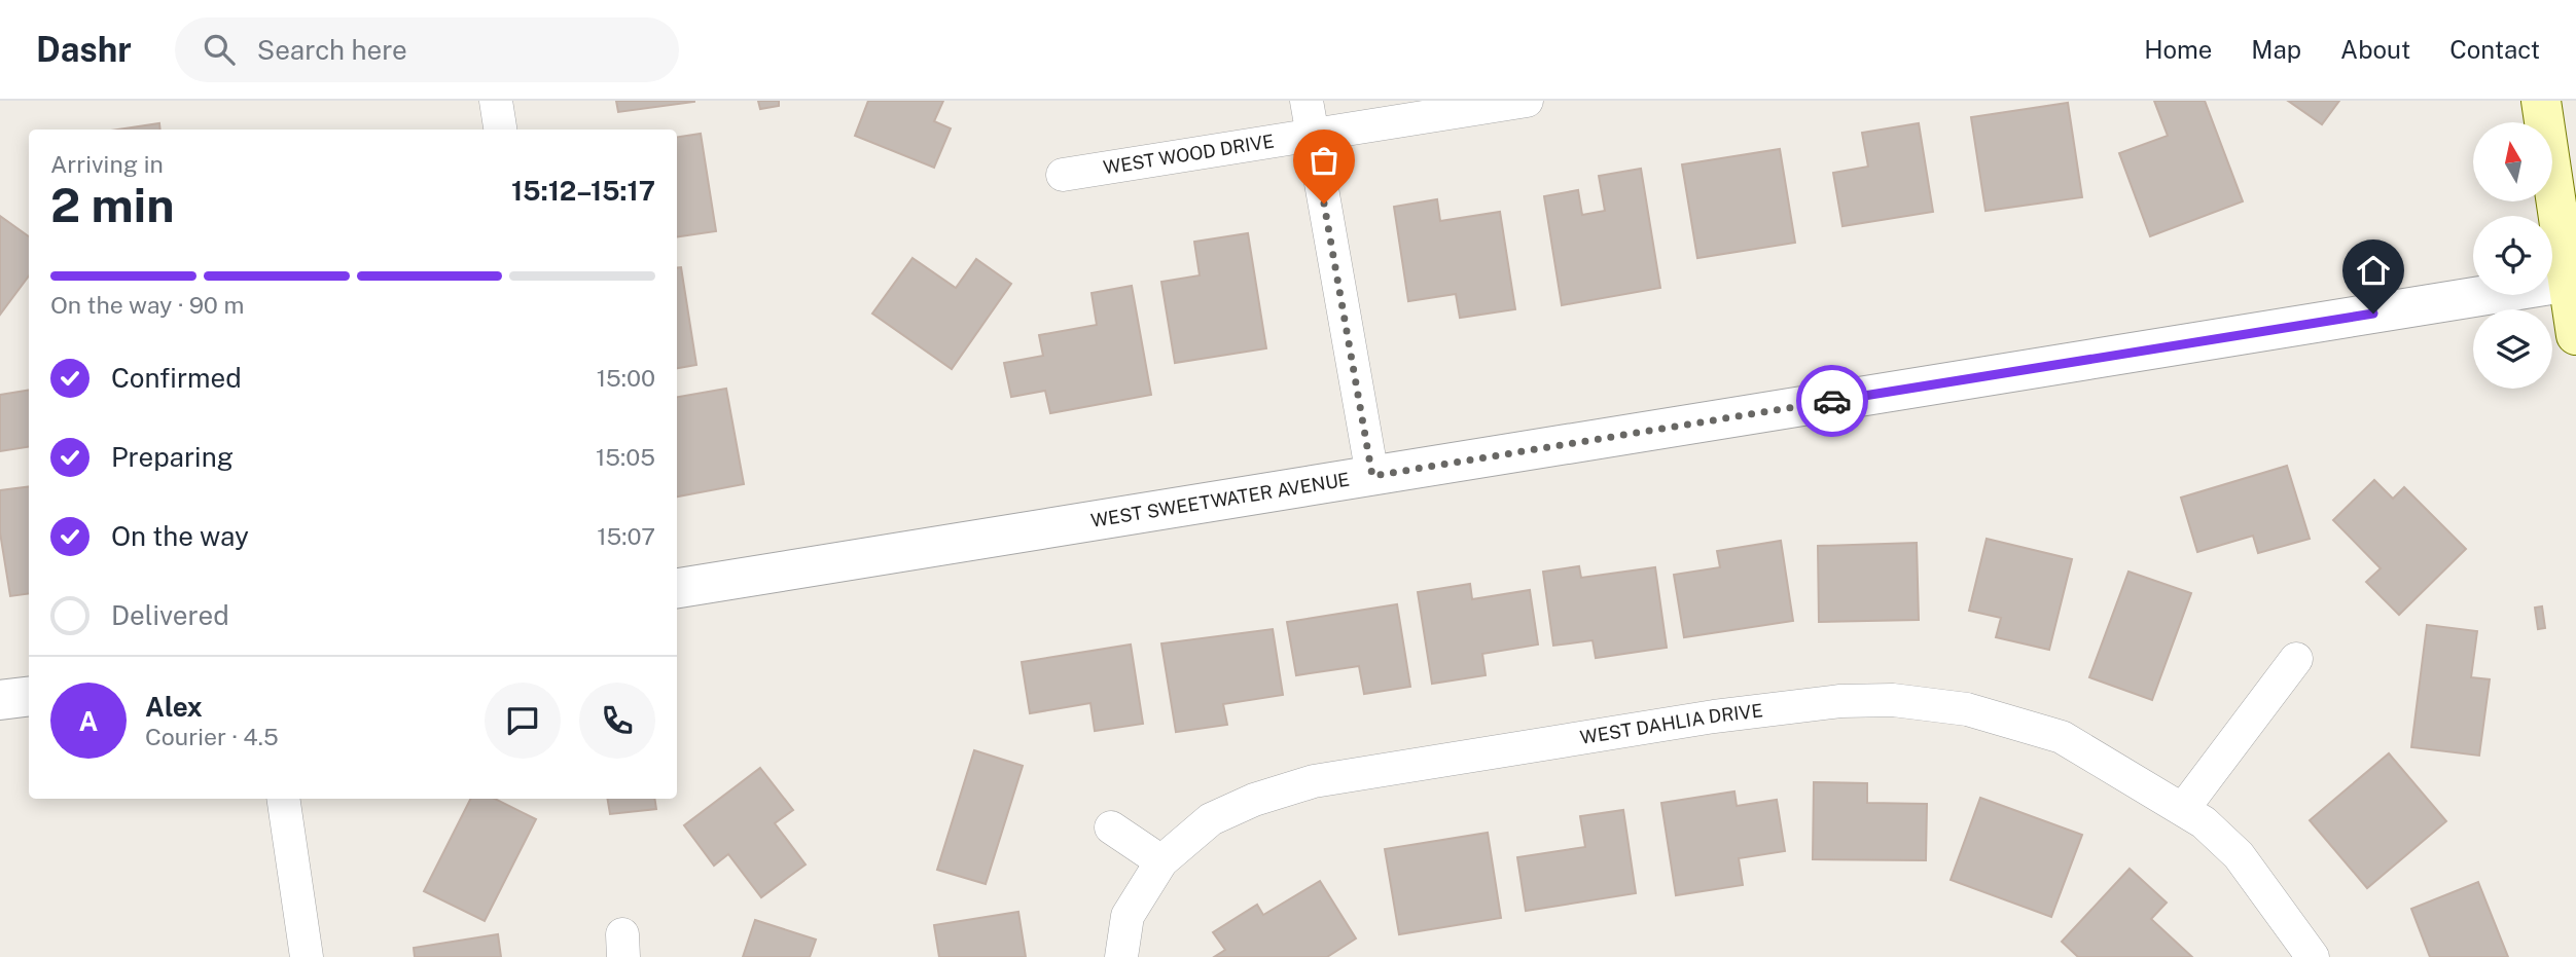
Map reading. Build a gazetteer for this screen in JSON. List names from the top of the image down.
{
  "streets": {
    "street": ["WEST WOOD DRIVE", "WEST SWEETWATER AVENUE", "WEST DAHLIA DRIVE"]
  },
  "north": "top",
  "page": {
    "header": "Dashr",
    "search": "Search here",
    "nav": [
      "Home",
      "Map",
      "About",
      "Contact"
    ],
    "heading": ["2 min", "Arriving in", "15:12–15:17"],
    "panel": ["Alex", "Courier · 4.5"],
    "bar": "On the way · 90 m",
    "list": [
      ["Confirmed", "15:00"],
      ["Preparing", "15:05"],
      ["On the way", "15:07"],
      "Delivered"
    ],
    "round": "A"
  }
}
